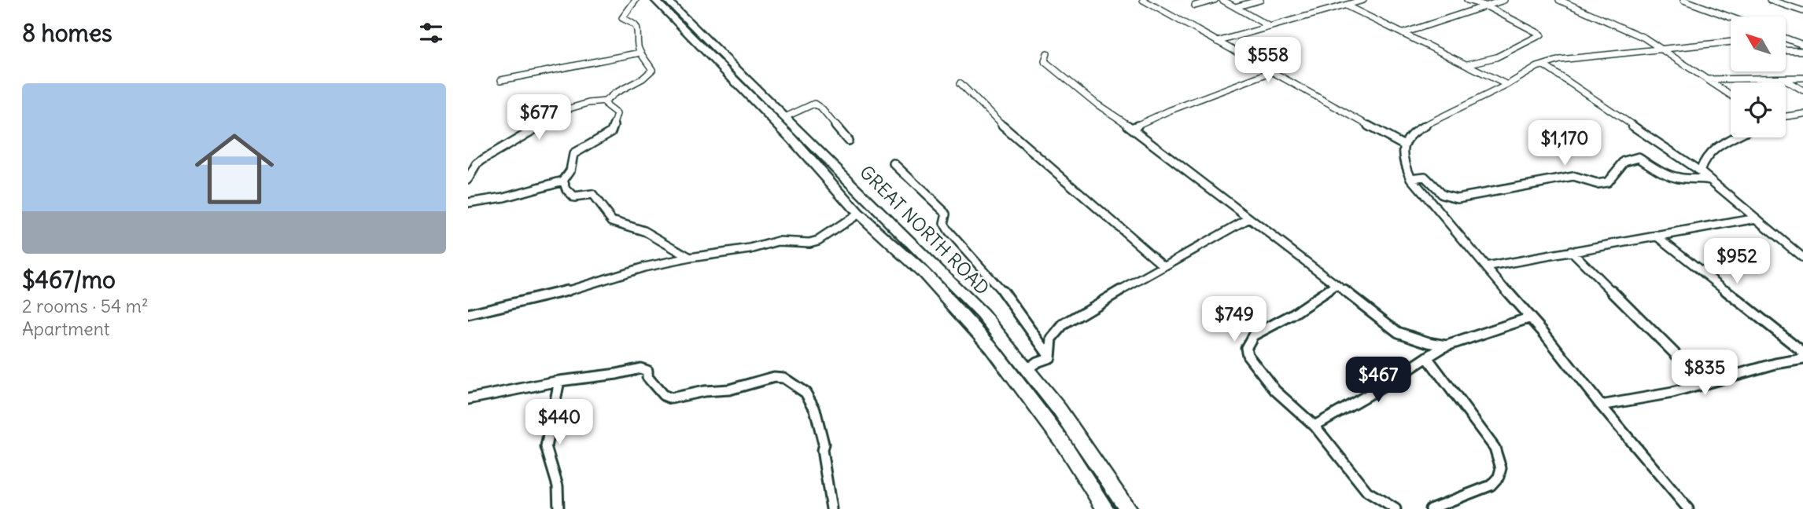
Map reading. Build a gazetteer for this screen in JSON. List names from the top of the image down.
{
  "streets": {
    "highway": ["GREAT NORTH ROAD"]
  },
  "north": "top left",
  "page": {
    "heading": "8 homes",
    "price": [
      "$558",
      "$677",
      "$1,170",
      "$952",
      "$749",
      "$835",
      "$467",
      "$440"
    ],
    "list": [
      {
        "name": "$467/mo",
        "note": "2 rooms · 54 m² · Apartment"
      }
    ]
  }
}
